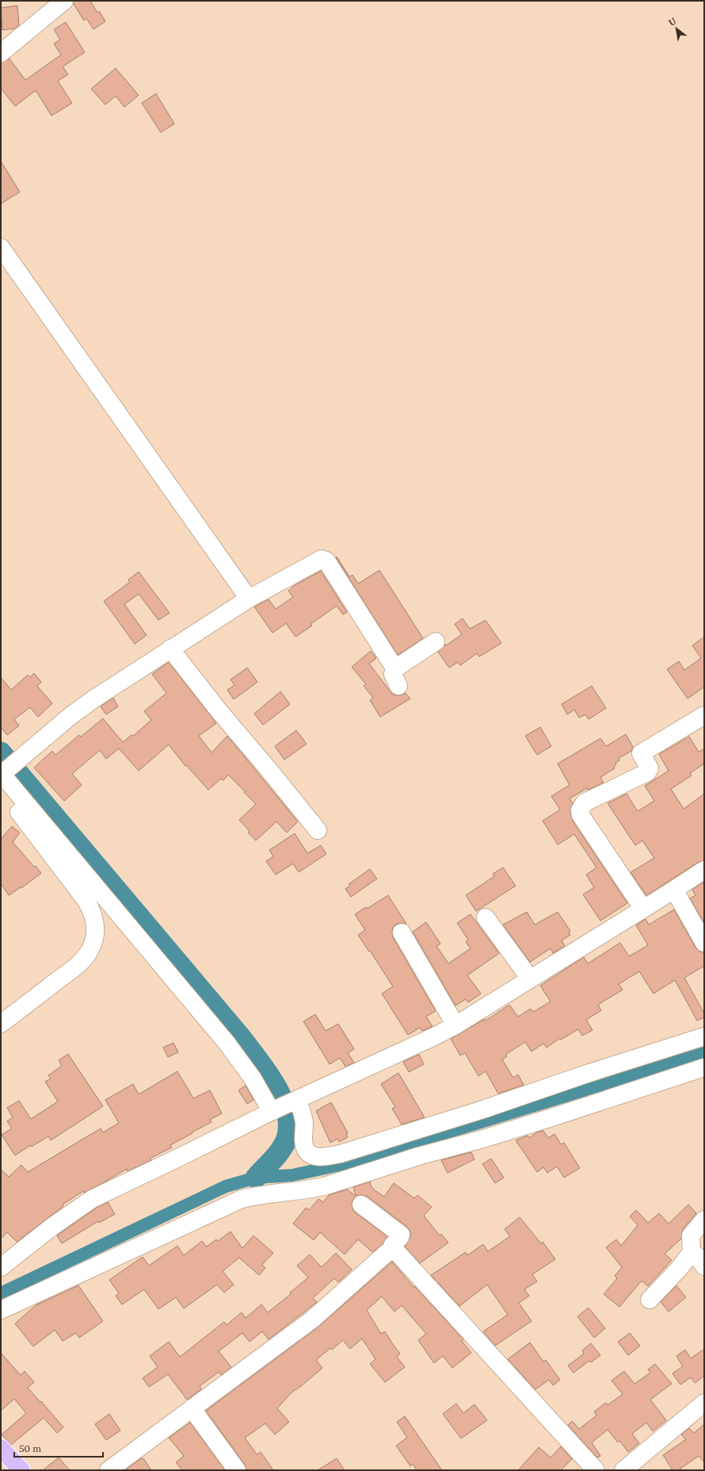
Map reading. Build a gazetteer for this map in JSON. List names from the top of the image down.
{
  "scale_bar": "50 m",
  "north": "top left"
}
